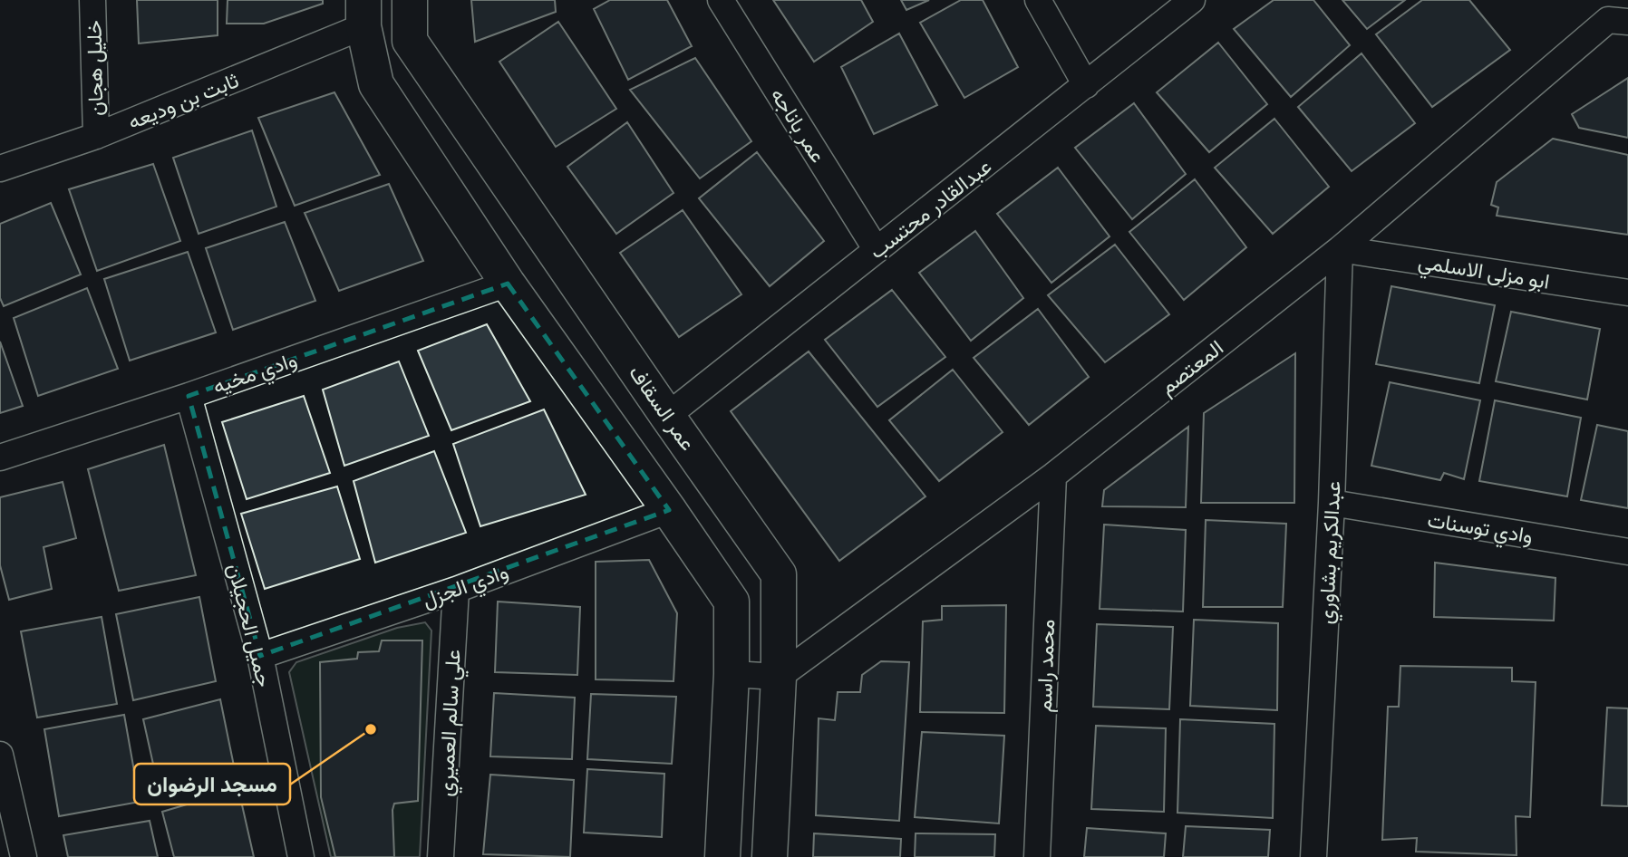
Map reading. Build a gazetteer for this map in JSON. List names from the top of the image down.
{
  "streets": {
    "street": [
      "خليل هجان",
      "ثابت بن وديعه",
      "عمر باناجه",
      "عبدالقادر محتسب",
      "ابو مزلى الاسلمي",
      "المعتصم",
      "وادي مخيه",
      "عمر السقاف",
      "وادي توسنات",
      "عبدالكريم بشاوري",
      "وادي الجزل",
      "جميل الحجيلان",
      "محمد راسم",
      "علي سالم العميري"
    ]
  },
  "crossings": [
    ["خليل هجان", "ثابت بن وديعه"],
    ["عمر باناجه", "عبدالقادر محتسب"],
    ["عبدالقادر محتسب", "عمر السقاف"],
    ["ابو مزلى الاسلمي", "المعتصم"],
    ["ابو مزلى الاسلمي", "عبدالكريم بشاوري"],
    ["المعتصم", "عمر السقاف"],
    ["المعتصم", "عبدالكريم بشاوري"],
    ["المعتصم", "محمد راسم"],
    ["وادي مخيه", "جميل الحجيلان"],
    ["وادي توسنات", "عبدالكريم بشاوري"],
    ["وادي الجزل", "جميل الحجيلان"],
    ["وادي الجزل", "علي سالم العميري"]
  ],
  "places": ["مسجد الرضوان"]
}
